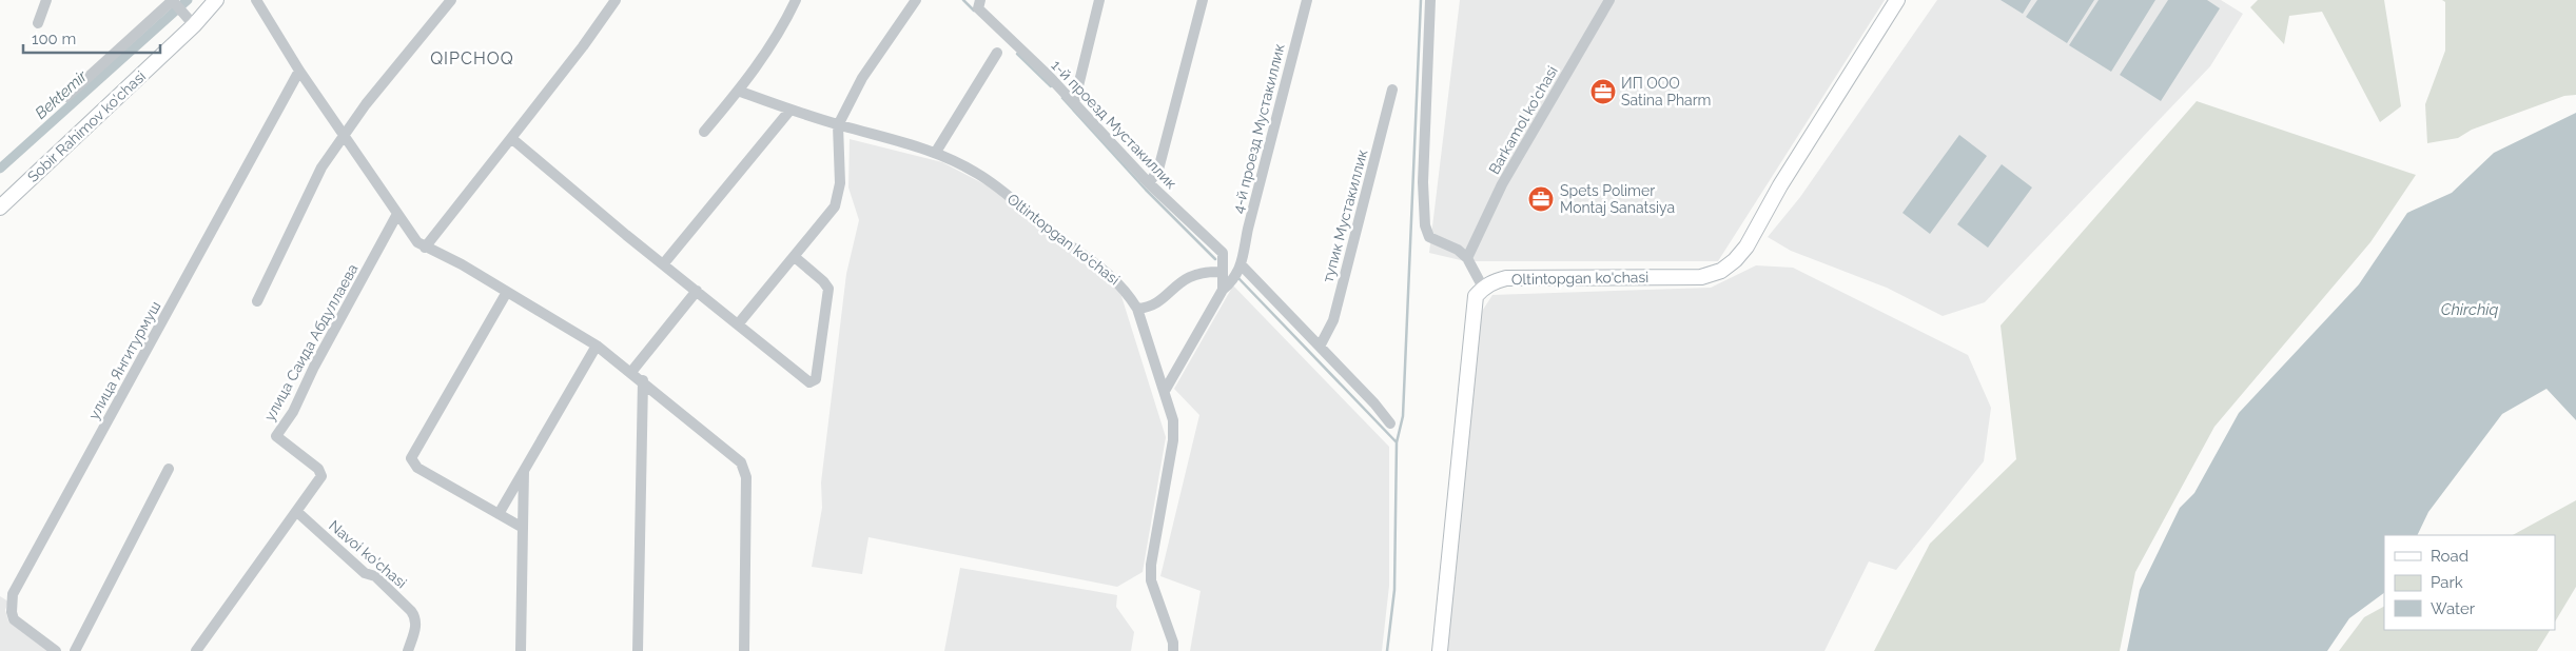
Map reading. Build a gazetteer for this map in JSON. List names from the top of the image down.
{
  "streets": {
    "street": [
      "Barkamol ko'chasi",
      "1-й проезд Мустакиллик",
      "Sobir Rahimov ko'chasi",
      "4-й проезд Мустакиллик",
      "тупик Мустакиллик",
      "Oltintopgan ko'chasi",
      "улица Саида Абдуллаева",
      "улица Янгитурмуш",
      "Navoi ko'chasi"
    ]
  },
  "crossings": [
    ["улица Саида Абдуллаева", "Navoi ko'chasi"]
  ],
  "districts": ["QIPCHOQ"],
  "water": ["Bektemir", "Chirchiq"],
  "places": {
    "office": ["ИП ООО Satina Pharm", "Spets Polimer Montaj Sanatsiya"]
  },
  "legend": ["Road", "Park", "Water"],
  "scale_bar": "100 m"
}
